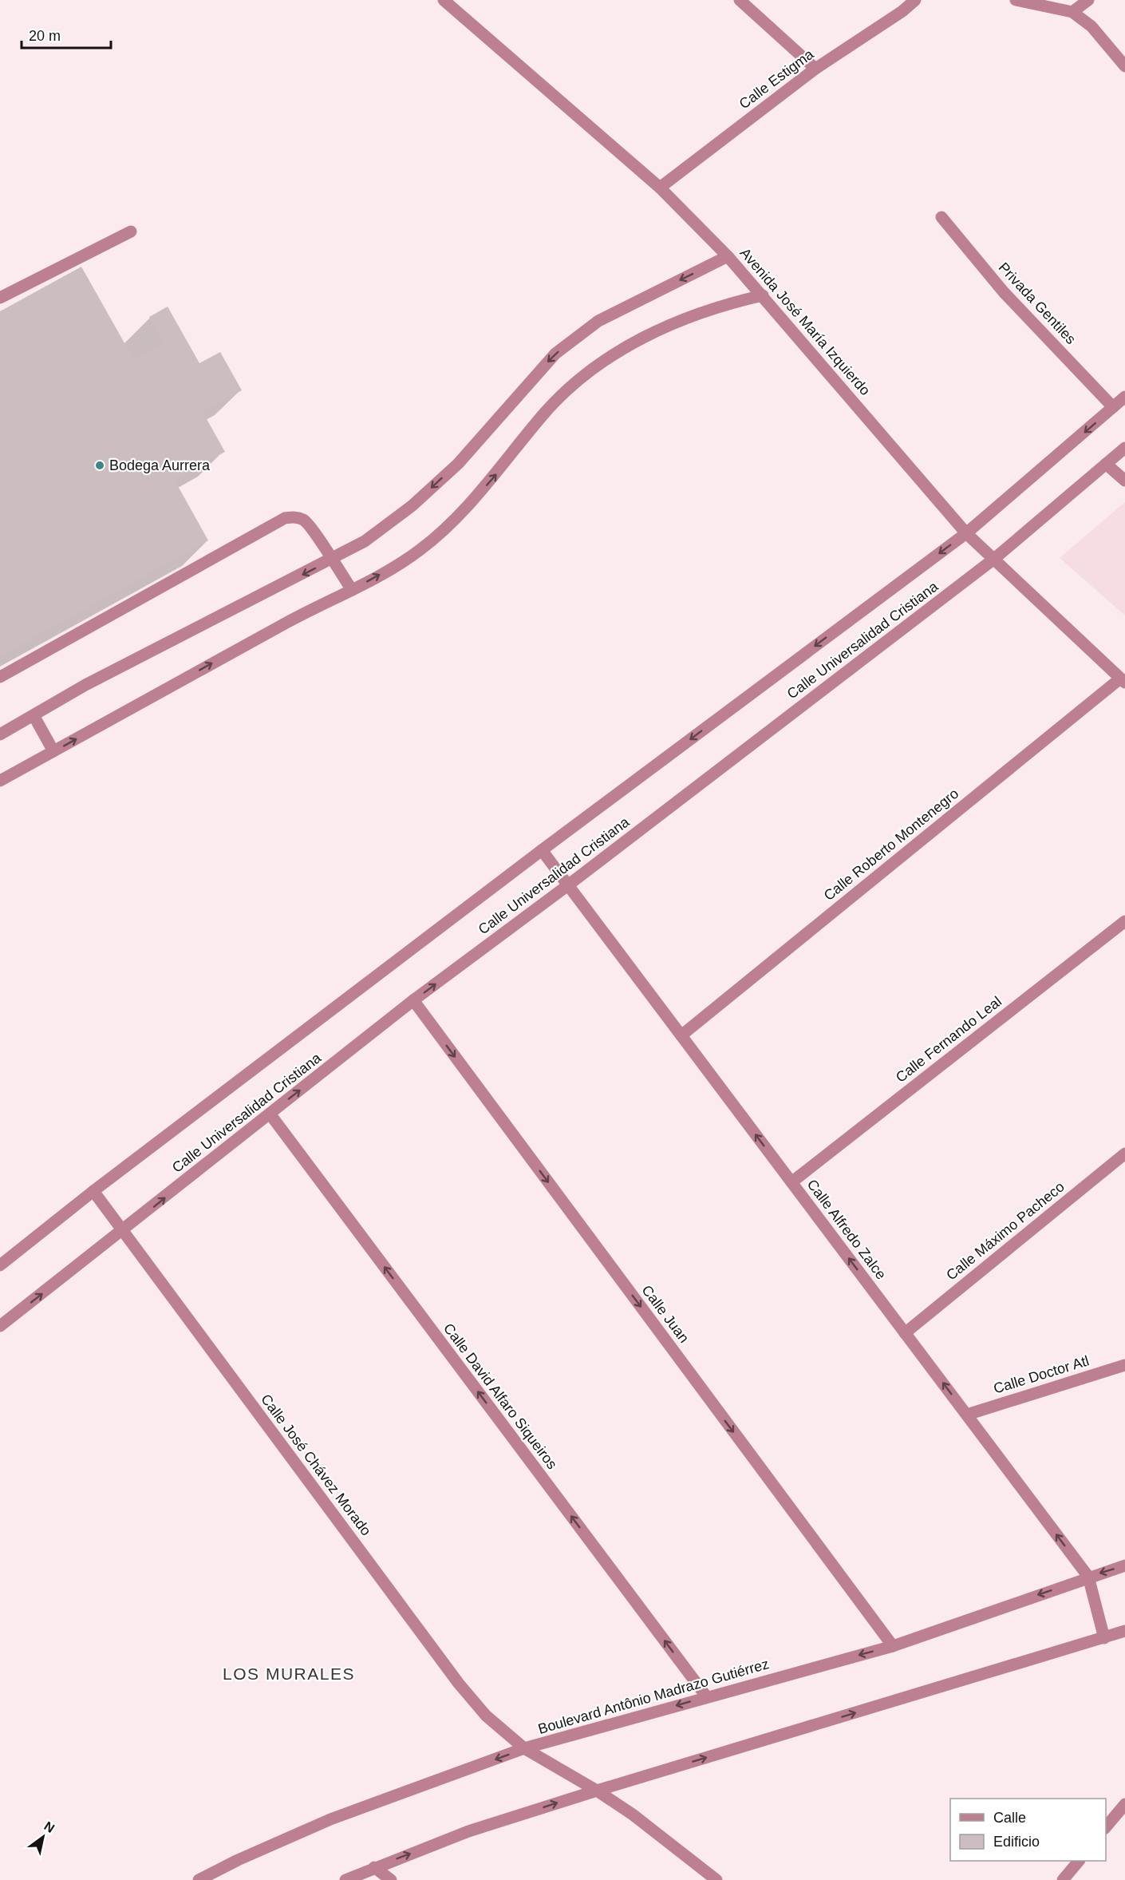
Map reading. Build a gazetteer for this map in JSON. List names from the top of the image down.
{
  "streets": {
    "street": [
      "Calle Estigma",
      "Privada Gentiles",
      "Avenida José María Izquierdo",
      "Calle Universalidad Cristiana",
      "Calle Roberto Montenegro",
      "Calle Fernando Leal",
      "Calle Alfredo Zalce",
      "Calle Máximo Pacheco",
      "Calle Juan",
      "Calle Doctor Atl",
      "Calle David Alfaro Siqueiros",
      "Calle José Chávez Morado",
      "Boulevard Antônio Madrazo Gutiérrez"
    ]
  },
  "crossings": [
    ["Calle Estigma", "Avenida José María Izquierdo"],
    ["Privada Gentiles", "Calle Universalidad Cristiana"],
    ["Avenida José María Izquierdo", "Calle Universalidad Cristiana"],
    ["Avenida José María Izquierdo", "Calle Roberto Montenegro"],
    ["Calle Universalidad Cristiana", "Calle Alfredo Zalce"],
    ["Calle Universalidad Cristiana", "Calle Juan"],
    ["Calle Universalidad Cristiana", "Calle David Alfaro Siqueiros"],
    ["Calle Universalidad Cristiana", "Calle José Chávez Morado"],
    ["Calle Roberto Montenegro", "Calle Alfredo Zalce"],
    ["Calle Fernando Leal", "Calle Alfredo Zalce"],
    ["Calle Alfredo Zalce", "Calle Máximo Pacheco"],
    ["Calle Alfredo Zalce", "Calle Doctor Atl"],
    ["Calle Alfredo Zalce", "Boulevard Antônio Madrazo Gutiérrez"],
    ["Calle Juan", "Boulevard Antônio Madrazo Gutiérrez"],
    ["Calle David Alfaro Siqueiros", "Boulevard Antônio Madrazo Gutiérrez"],
    ["Calle José Chávez Morado", "Boulevard Antônio Madrazo Gutiérrez"]
  ],
  "one_way": ["Calle Alfredo Zalce", "Calle Juan", "Calle David Alfaro Siqueiros"],
  "districts": ["LOS MURALES"],
  "places": ["Bodega Aurrera"],
  "legend": ["Calle", "Edificio"],
  "scale_bar": "20 m",
  "north": "top right"
}
